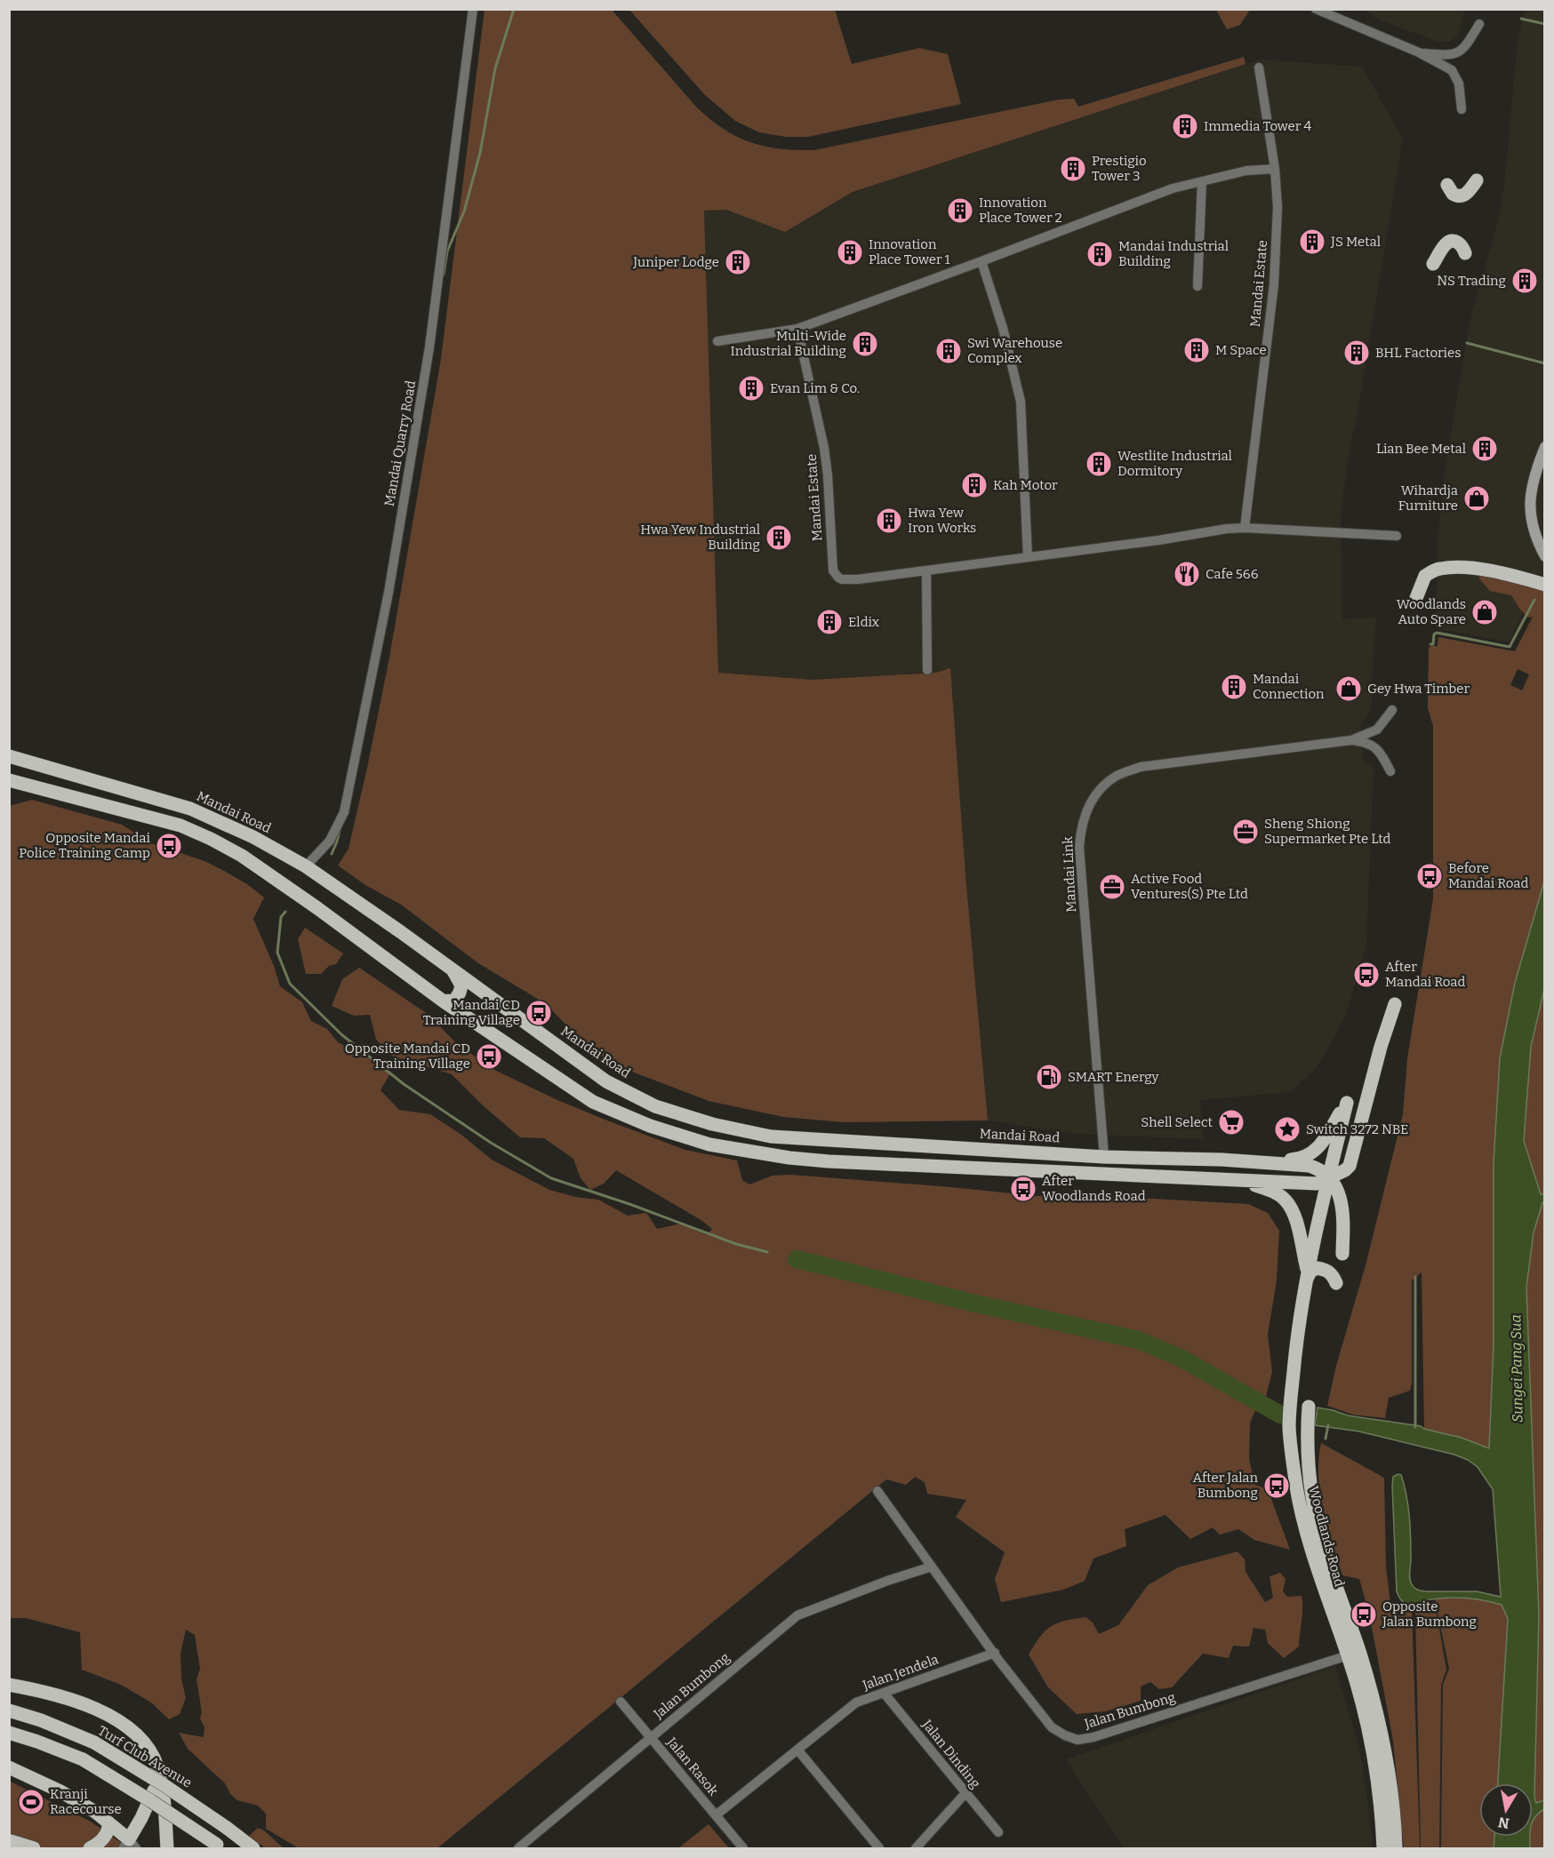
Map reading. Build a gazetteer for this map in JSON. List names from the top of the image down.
{
  "streets": {
    "main road": ["Mandai Road", "Woodlands Road", "Turf Club Avenue"],
    "street": [
      "Mandai Estate",
      "Mandai Quarry Road",
      "Mandai Link",
      "Jalan Jendela",
      "Jalan Bumbong",
      "Jalan Dinding",
      "Jalan Rasok"
    ]
  },
  "crossings": [
    ["Mandai Quarry Road", "Mandai Road"],
    ["Mandai Road", "Mandai Link"],
    ["Woodlands Road", "Jalan Bumbong"],
    ["Jalan Jendela", "Jalan Bumbong"],
    ["Jalan Jendela", "Jalan Dinding"],
    ["Jalan Jendela", "Jalan Rasok"],
    ["Jalan Bumbong", "Jalan Rasok"]
  ],
  "water": ["Sungei Pang Sua"],
  "places": {
    "building": [
      "Immedia Tower 4",
      "Prestigio Tower 3",
      "Innovation Place Tower 2",
      "JS Metal",
      "Innovation Place Tower 1",
      "Mandai Industrial Building",
      "Juniper Lodge",
      "NS Trading",
      "Multi-Wide Industrial Building",
      "M Space",
      "Swi Warehouse Complex",
      "BHL Factories",
      "Evan Lim & Co.",
      "Lian Bee Metal",
      "Westlite Industrial Dormitory",
      "Kah Motor",
      "Hwa Yew Iron Works",
      "Hwa Yew Industrial Building",
      "Eldix",
      "Mandai Connection"
    ],
    "shop": ["Wihardja Furniture", "Woodlands Auto Spare", "Gey Hwa Timber"],
    "restaurant": ["Cafe 566"],
    "office": ["Sheng Shiong Supermarket Pte Ltd", "Active Food Ventures(S) Pte Ltd"],
    "bus stop": [
      "Opposite Mandai Police Training Camp",
      "Before Mandai Road",
      "After Mandai Road",
      "Mandai CD Training Village",
      "Opposite Mandai CD Training Village",
      "After Woodlands Road",
      "After Jalan Bumbong",
      "Opposite Jalan Bumbong"
    ],
    "fuel station": ["SMART Energy"],
    "supermarket": ["Shell Select"],
    "place": ["Switch 3272 NBE"],
    "sports": ["Kranji Racecourse"]
  },
  "north": "bottom"
}
